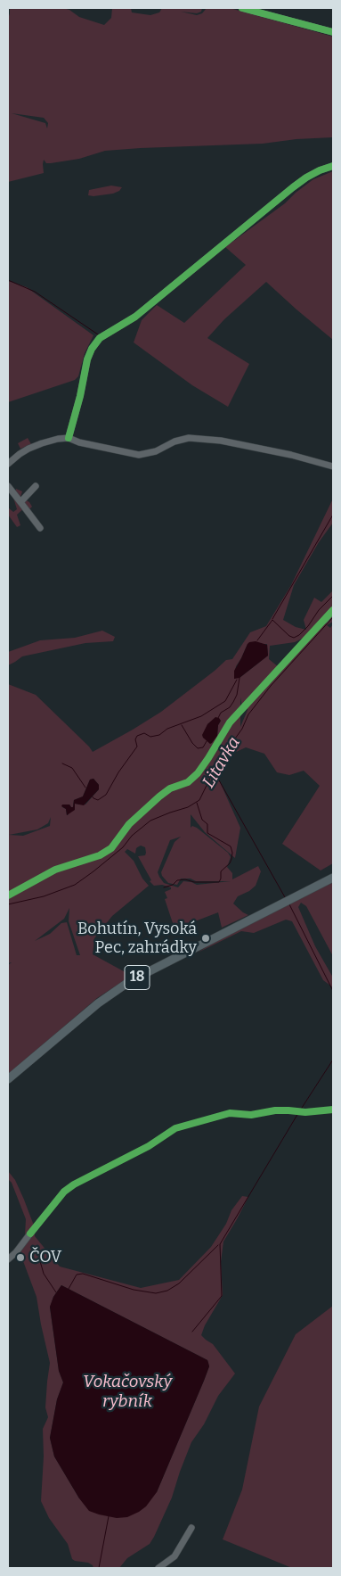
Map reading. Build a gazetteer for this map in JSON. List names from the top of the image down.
{
  "streets": {
    "main road": ["18"]
  },
  "water": ["Litavka", "Vokačovský rybník"],
  "places": ["Bohutín, Vysoká Pec, zahrádky", "ČOV"]
}
